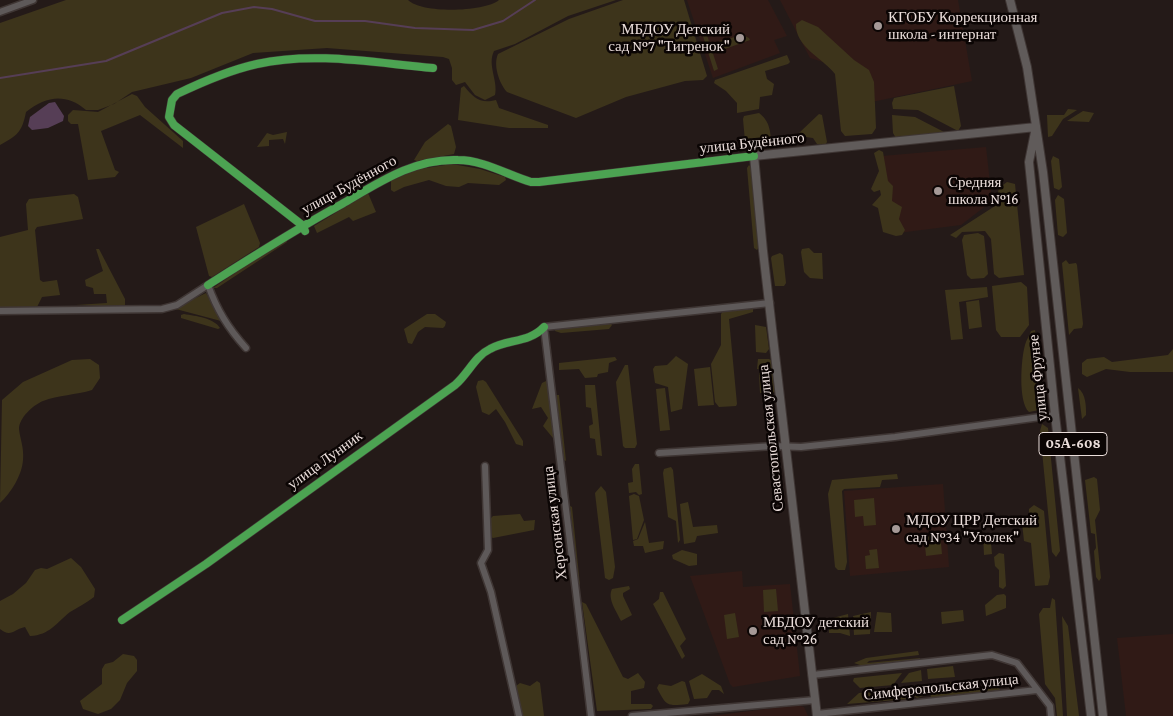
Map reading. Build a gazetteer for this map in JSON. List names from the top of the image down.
{
  "streets": {
    "main road": [
      "улица Будённого",
      "улица Фрунзе",
      "Севастопольская улица",
      "05А-608"
    ],
    "street": ["улица Лунник", "Херсонская улица", "Симферопольская улица"]
  },
  "crossings": [
    ["улица Будённого", "улица Фрунзе"],
    ["улица Будённого", "Севастопольская улица"],
    ["Севастопольская улица", "Симферопольская улица"],
    ["улица Лунник", "Херсонская улица"]
  ],
  "places": [
    "КГОБУ Коррекционная школа - интернат",
    "МБДОУ Детский сад №7 \"Тигренок\"",
    "Средняя школа №16",
    "МДОУ ЦРР Детский сад №34 \"Уголек\"",
    "МБДОУ детский сад №26"
  ]
}
